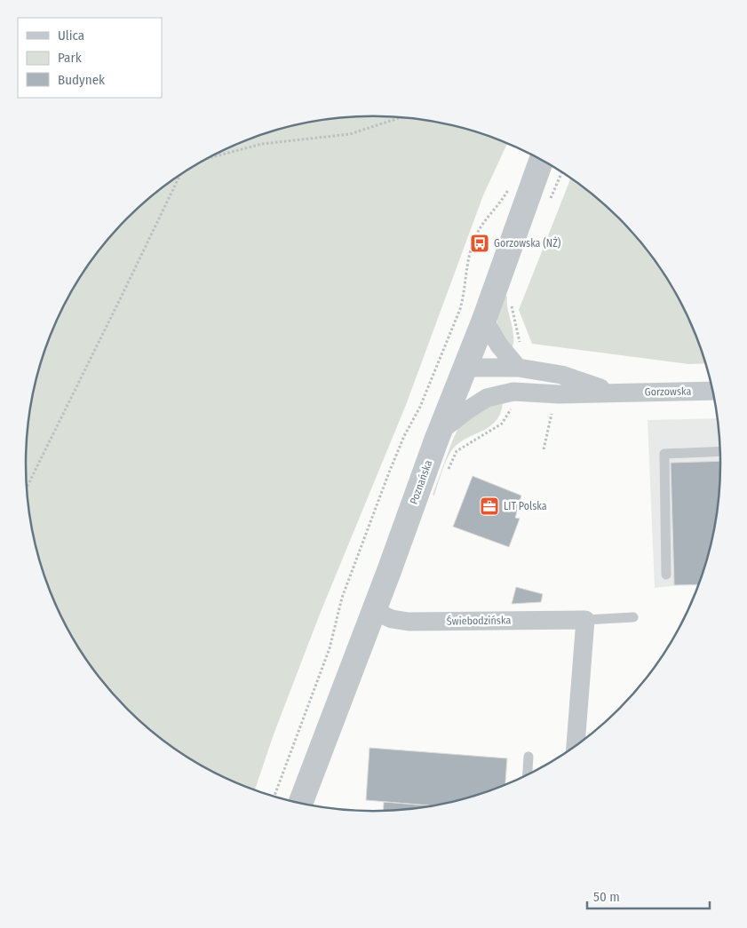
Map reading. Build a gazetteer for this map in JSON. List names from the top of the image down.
{
  "streets": {
    "street": ["Gorzowska", "Poznańska", "Świebodzińska"]
  },
  "crossings": [
    ["Gorzowska", "Poznańska"],
    ["Poznańska", "Świebodzińska"]
  ],
  "places": {
    "bus stop": ["Gorzowska (NŻ)"],
    "office": ["LIT Polska"]
  },
  "legend": ["Ulica", "Park", "Budynek"],
  "scale_bar": "50 m"
}
